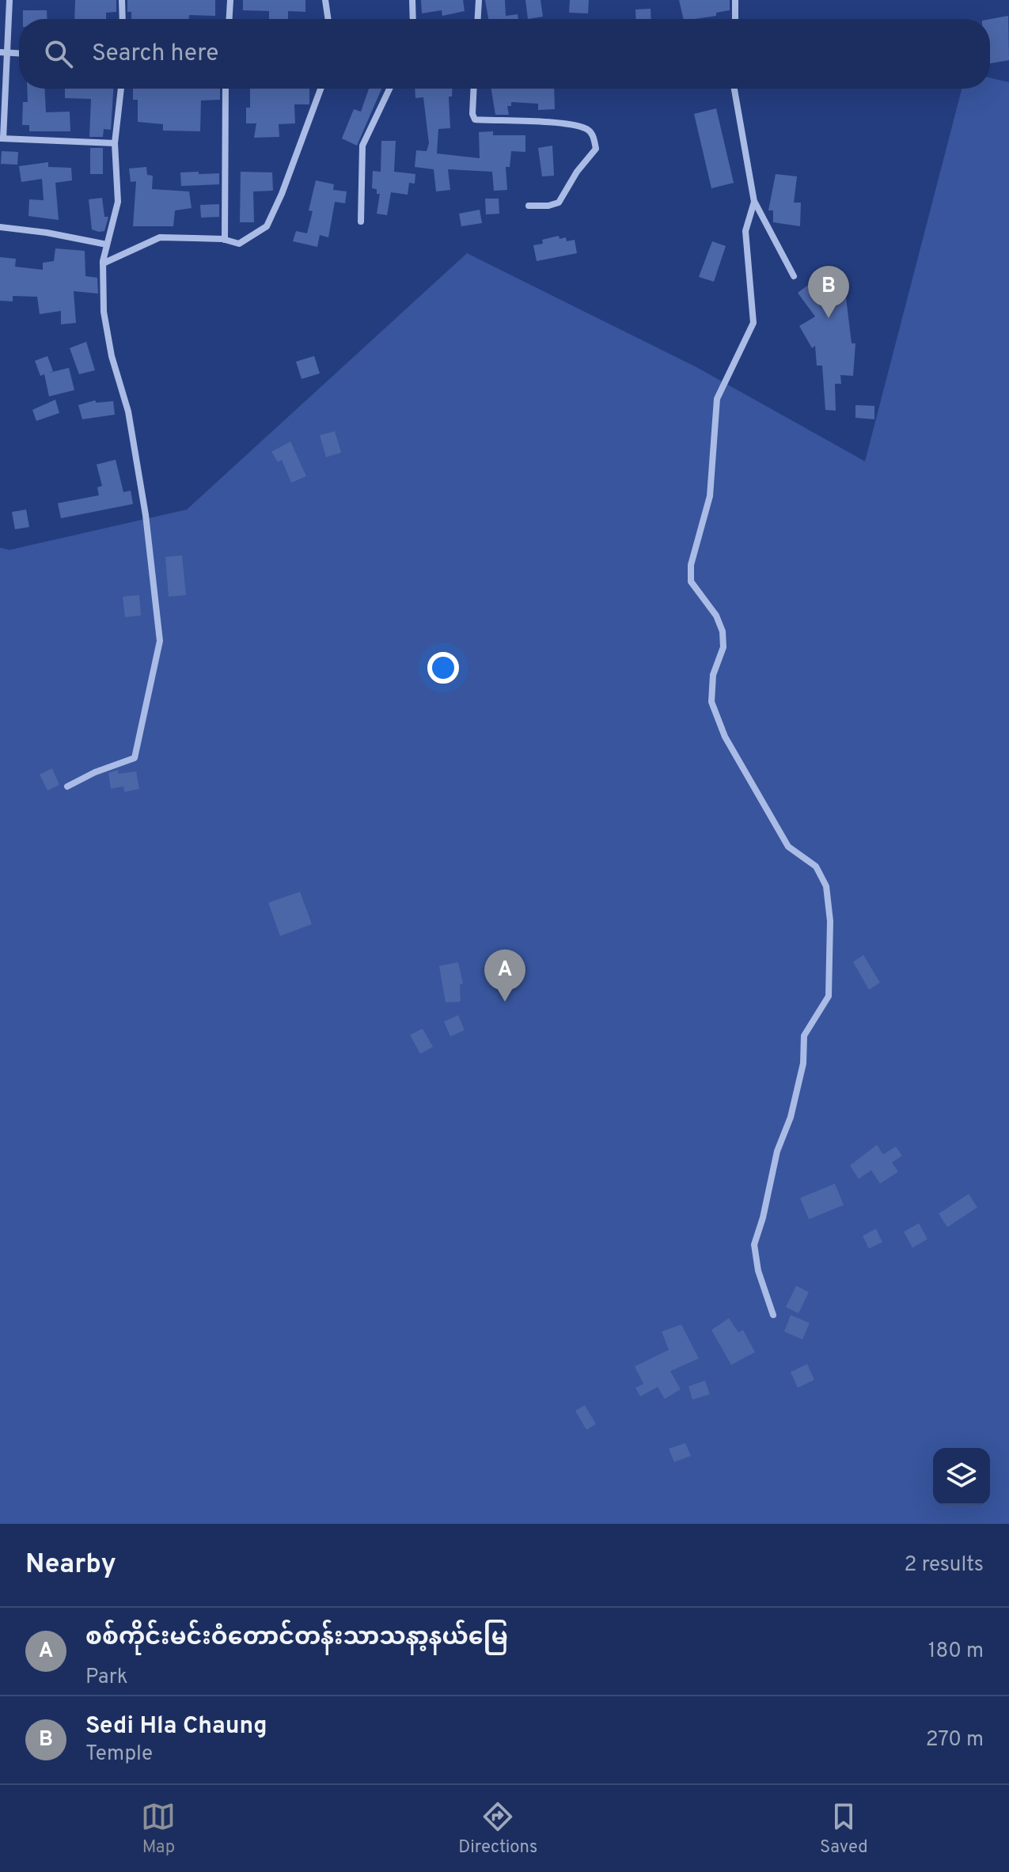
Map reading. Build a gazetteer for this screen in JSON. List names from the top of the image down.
{
  "page": {
    "search": "Search here",
    "pins": ["B", "A"],
    "heading": ["Nearby", "2 results"],
    "list": [
      {
        "mark": "A",
        "name": "စစ်ကိုင်းမင်းဝံတောင်တန်းသာသနာ့နယ်မြေ",
        "note": "Park",
        "value": "180 m"
      },
      {
        "mark": "B",
        "name": "Sedi Hla Chaung",
        "note": "Temple",
        "value": "270 m"
      }
    ],
    "nav": ["Map", "Directions", "Saved"]
  }
}
